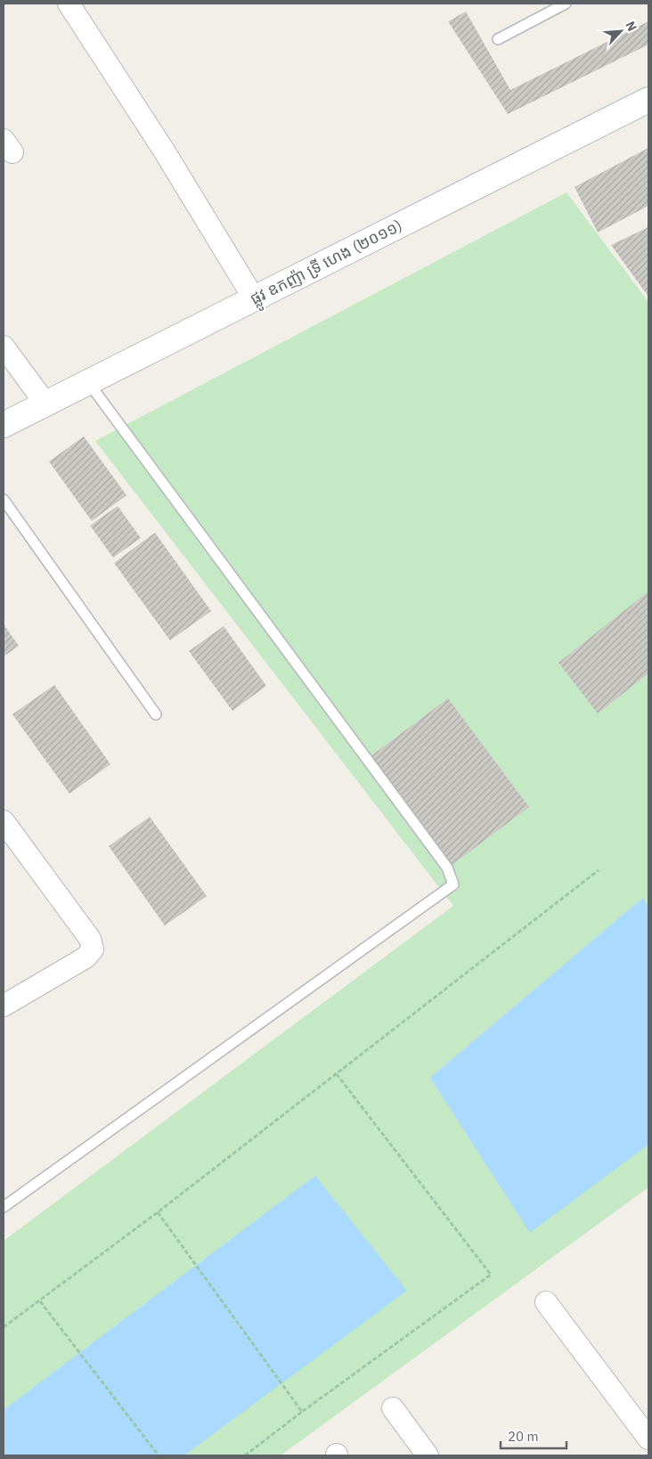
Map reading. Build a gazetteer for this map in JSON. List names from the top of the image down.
{
  "streets": {
    "main road": ["ផ្លូវ ឧកញ៉ា ទ្រី ហេង (២០១១)"]
  },
  "scale_bar": "20 m",
  "north": "top right"
}
